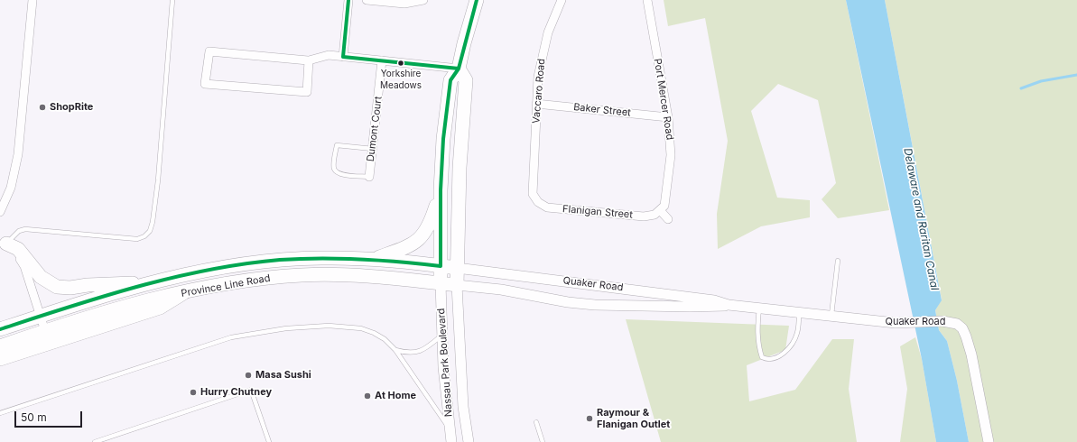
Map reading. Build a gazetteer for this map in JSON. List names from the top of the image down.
{
  "streets": {
    "main road": ["Province Line Road"],
    "street": [
      "Vaccaro Road",
      "Port Mercer Road",
      "Baker Street",
      "Dumont Court",
      "Flanigan Street",
      "Quaker Road",
      "Nassau Park Boulevard"
    ]
  },
  "crossings": [
    ["Vaccaro Road", "Baker Street"],
    ["Vaccaro Road", "Flanigan Street"],
    ["Port Mercer Road", "Baker Street"],
    ["Port Mercer Road", "Flanigan Street"],
    ["Quaker Road", "Province Line Road"],
    ["Quaker Road", "Nassau Park Boulevard"],
    ["Province Line Road", "Nassau Park Boulevard"]
  ],
  "water": ["Delaware and Raritan Canal"],
  "places": [
    "Yorkshire Meadows",
    "ShopRite",
    "Masa Sushi",
    "Hurry Chutney",
    "At Home",
    "Raymour & Flanigan Outlet"
  ],
  "scale_bar": "50 m"
}
